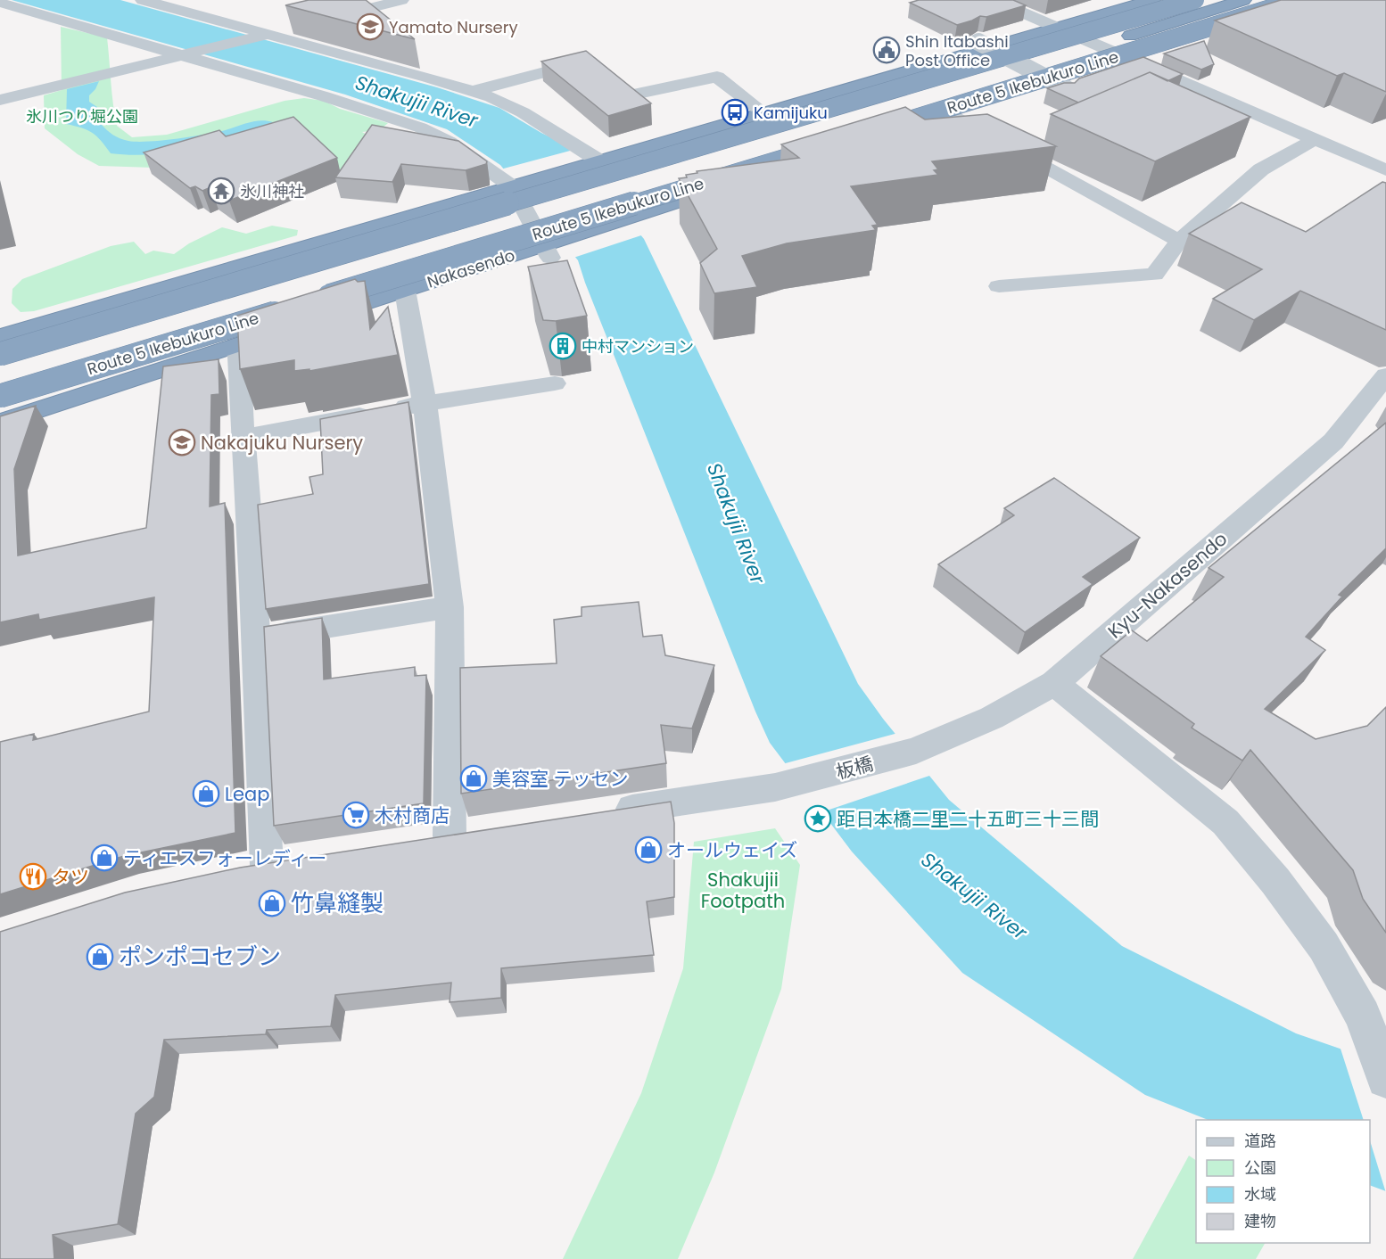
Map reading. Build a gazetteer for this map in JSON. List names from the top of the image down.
{
  "streets": {
    "highway": ["Route 5 Ikebukuro Line", "Nakasendo"],
    "street": ["Kyu-Nakasendo", "板橋"]
  },
  "crossings": [
    ["Route 5 Ikebukuro Line", "Nakasendo"],
    ["Kyu-Nakasendo", "板橋"]
  ],
  "water": ["Shakujii River"],
  "parks": ["氷川つり堀公園", "Shakujii Footpath"],
  "places": {
    "school or university": ["Yamato Nursery", "Nakajuku Nursery"],
    "public building": ["Shin Itabashi Post Office"],
    "bus stop": ["Kamijuku"],
    "temple": ["氷川神社"],
    "building": ["中村マンション"],
    "shop": [
      "美容室 テッセン",
      "Leap",
      "オールウェイズ",
      "ティエスフォーレディー",
      "竹鼻縫製",
      "ポンポコセブン"
    ],
    "supermarket": ["木村商店"],
    "place": ["距日本橋二里二十五町三十三間"],
    "restaurant": ["タツ"]
  },
  "legend": [
    "道路",
    "公園",
    "水域",
    "建物"
  ]
}
